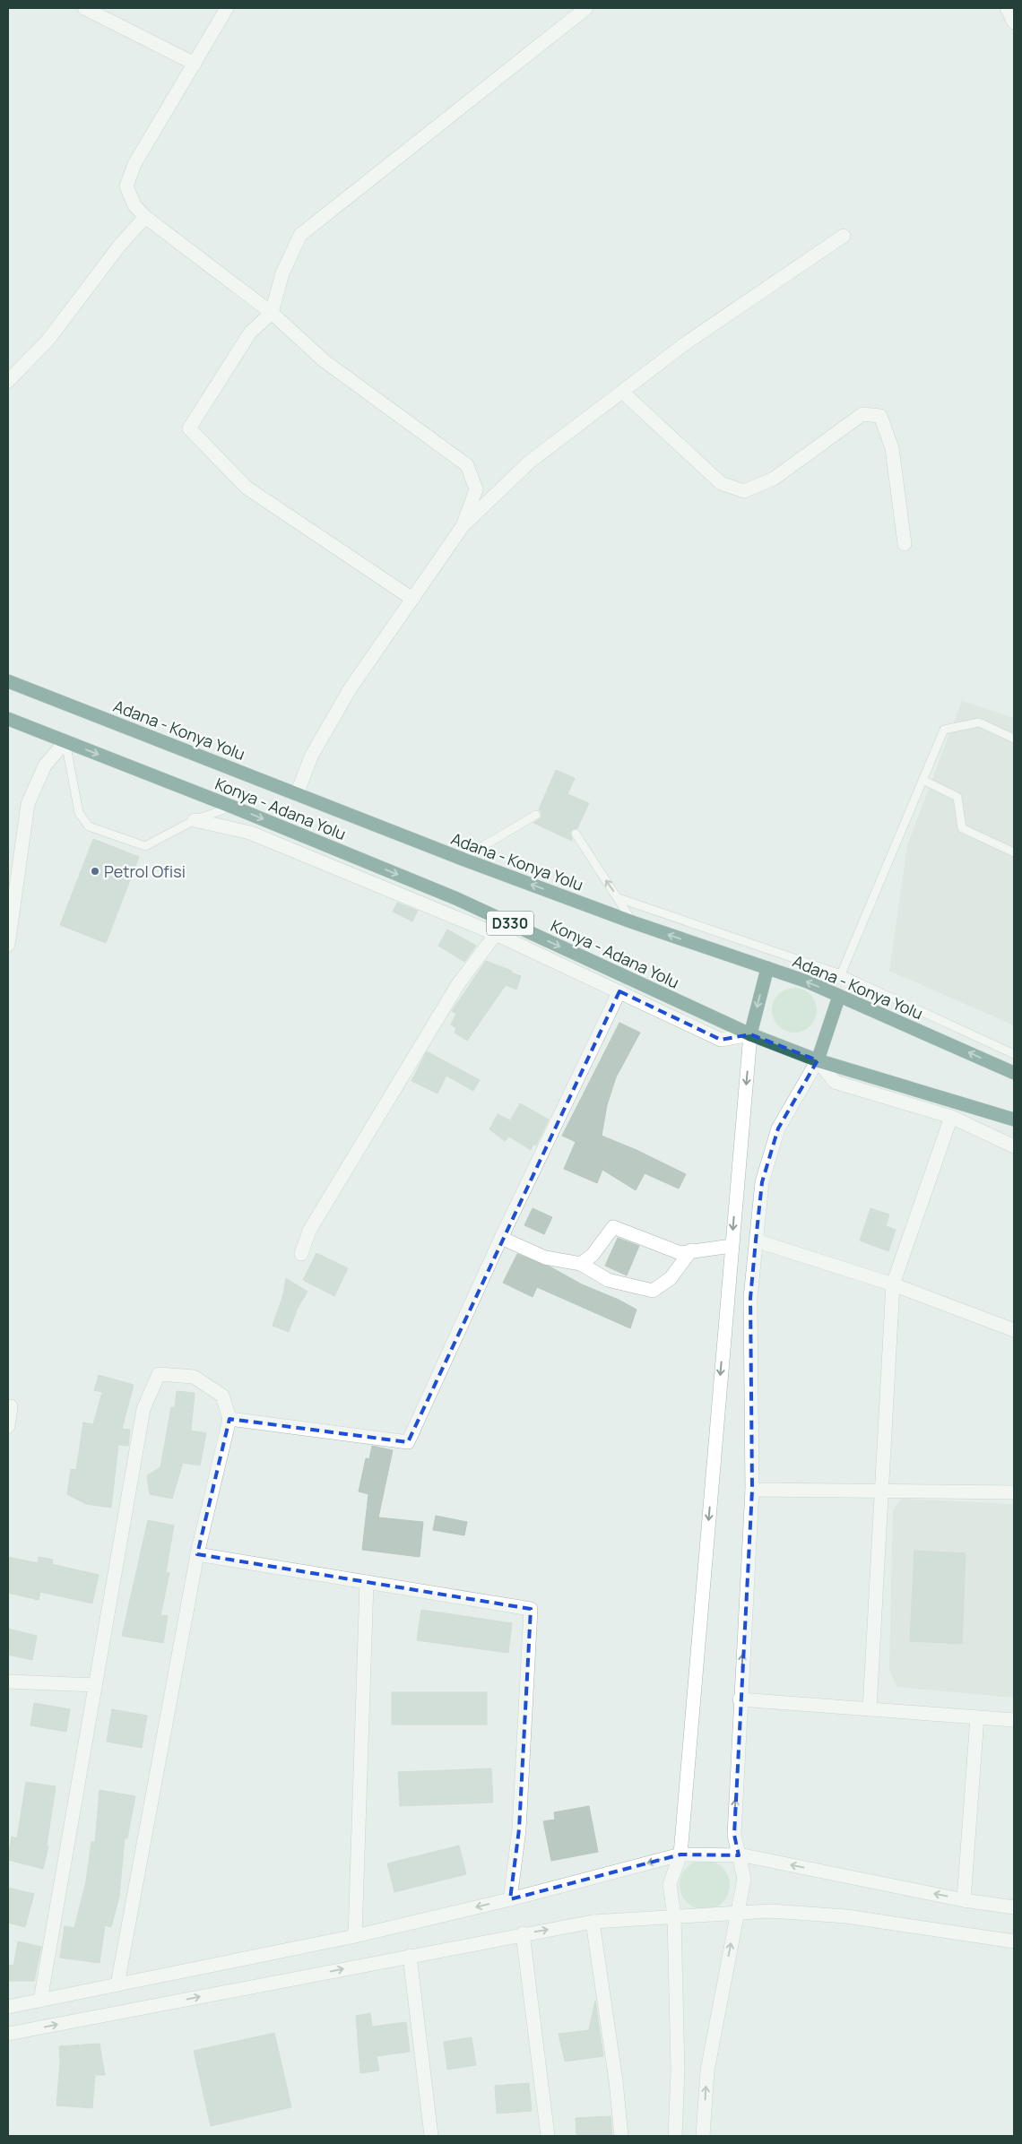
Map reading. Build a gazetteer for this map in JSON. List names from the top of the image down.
{
  "streets": {
    "highway": ["Adana - Konya Yolu", "Konya - Adana Yolu", "D330"]
  },
  "one_way": ["Adana - Konya Yolu", "Konya - Adana Yolu"],
  "places": ["Petrol Ofisi"]
}
